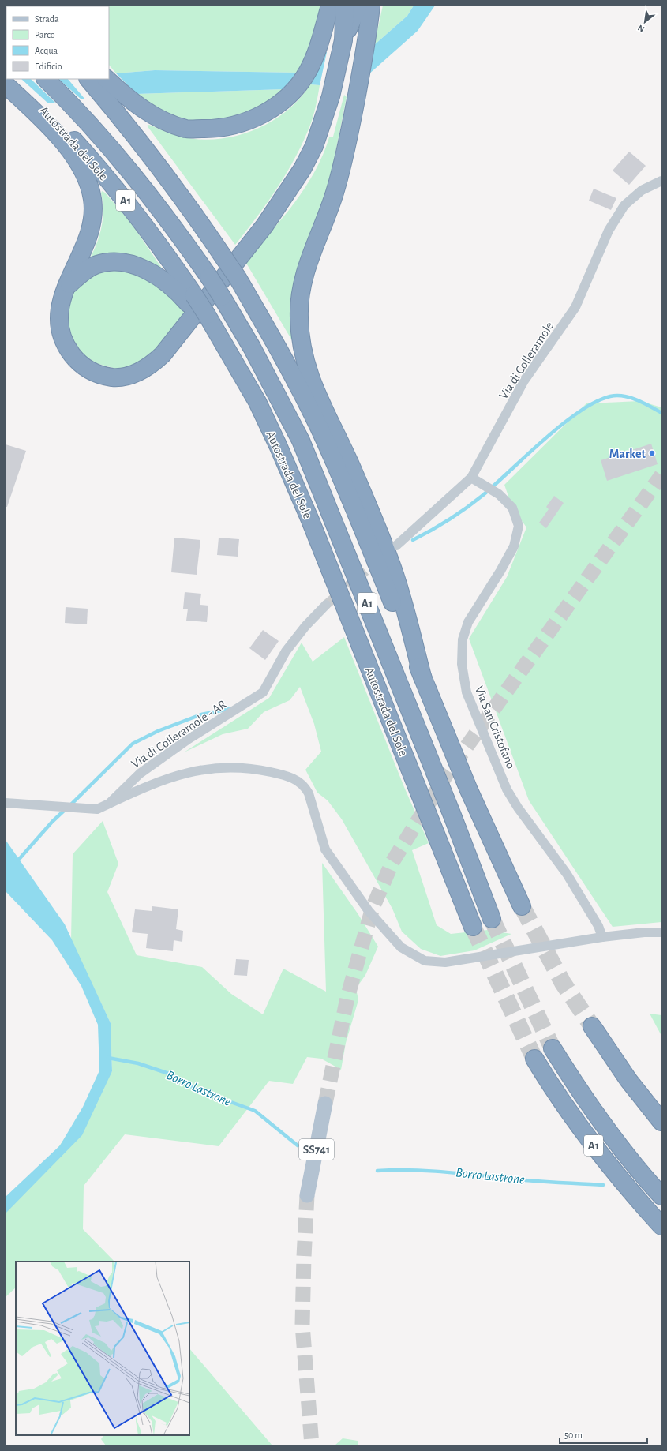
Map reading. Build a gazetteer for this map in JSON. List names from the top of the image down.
{
  "streets": {
    "highway": ["Autostrada del Sole", "A1"],
    "main road": ["SS741"],
    "street": ["Via di Colleramole", "Via San Cristofano", "Via di Colleramole - AR"]
  },
  "crossings": [
    ["Via di Colleramole", "Via San Cristofano"]
  ],
  "water": ["Borro Lastrone"],
  "places": ["Market"],
  "legend": [
    "Strada",
    "Parco",
    "Acqua",
    "Edificio"
  ],
  "scale_bar": "50 m",
  "north": "bottom left"
}
